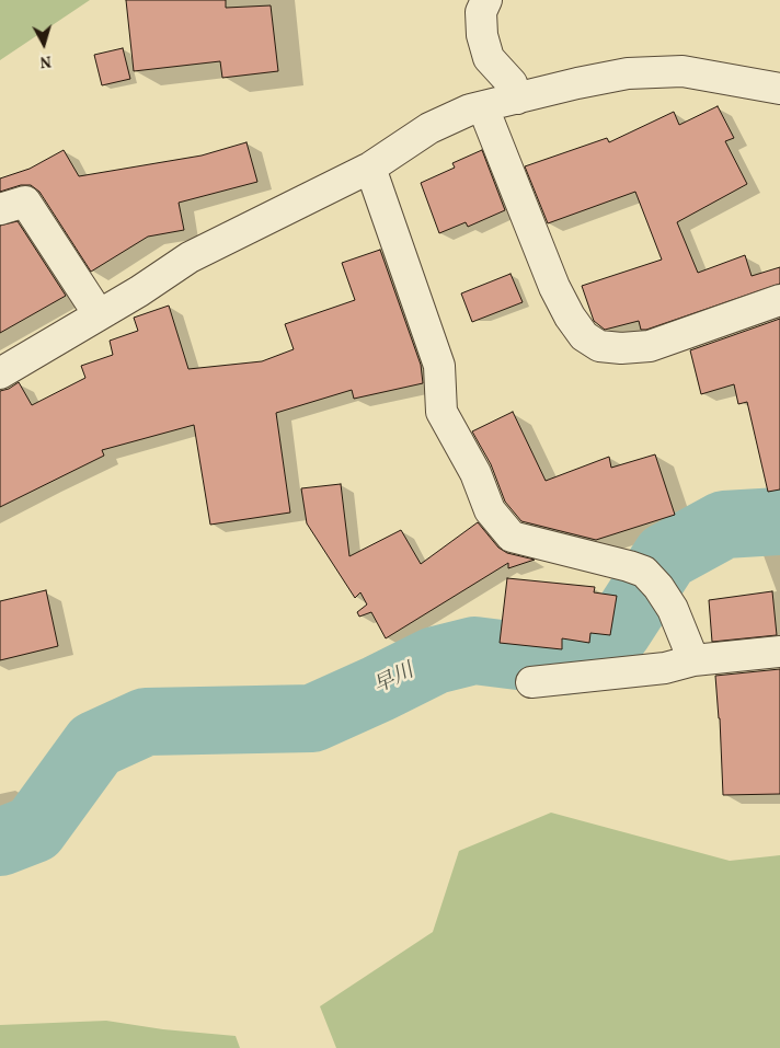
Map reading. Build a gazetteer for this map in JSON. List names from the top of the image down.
{
  "water": ["早川"],
  "north": "bottom"
}
